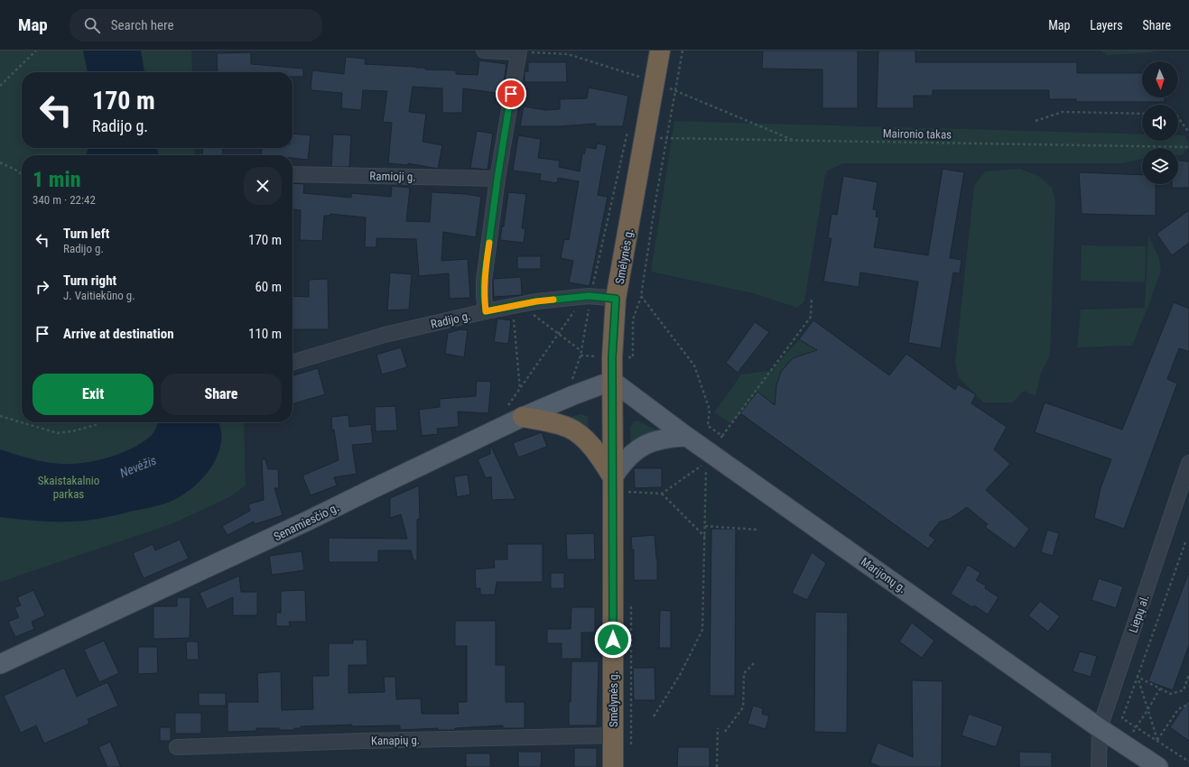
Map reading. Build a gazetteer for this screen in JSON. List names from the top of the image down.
{
  "streets": {
    "highway": ["Smėlynės g."],
    "main road": ["Senamiesčio g.", "Marijonų g."],
    "street": [
      "Ramioji g.",
      "Radijo g.",
      "Liepų al.",
      "Kanapių g."
    ],
    "path": ["Maironio takas"]
  },
  "crossings": [
    ["Maironio takas", "Smėlynės g."],
    ["Smėlynės g.", "Radijo g."],
    ["Smėlynės g.", "Senamiesčio g."],
    ["Smėlynės g.", "Marijonų g."],
    ["Smėlynės g.", "Kanapių g."],
    ["Senamiesčio g.", "Marijonų g."],
    ["Marijonų g.", "Liepų al."]
  ],
  "water": ["Nevėžis"],
  "parks": ["Skaistakalnio parkas"],
  "north": "bottom",
  "page": {
    "header": "Map",
    "search": "Search here",
    "nav": ["Map", "Layers", "Share"],
    "turn": ["170 m", "Radijo g."],
    "heading": ["1 min", "340 m · 22:42"],
    "list": [
      {
        "name": "Turn left",
        "note": "Radijo g.",
        "value": "170 m"
      },
      {
        "name": "Turn right",
        "note": "J. Vaitiekūno g.",
        "value": "60 m"
      },
      {
        "name": "Arrive at destination",
        "value": "110 m"
      }
    ],
    "buttons": ["Exit", "Share"]
  }
}
